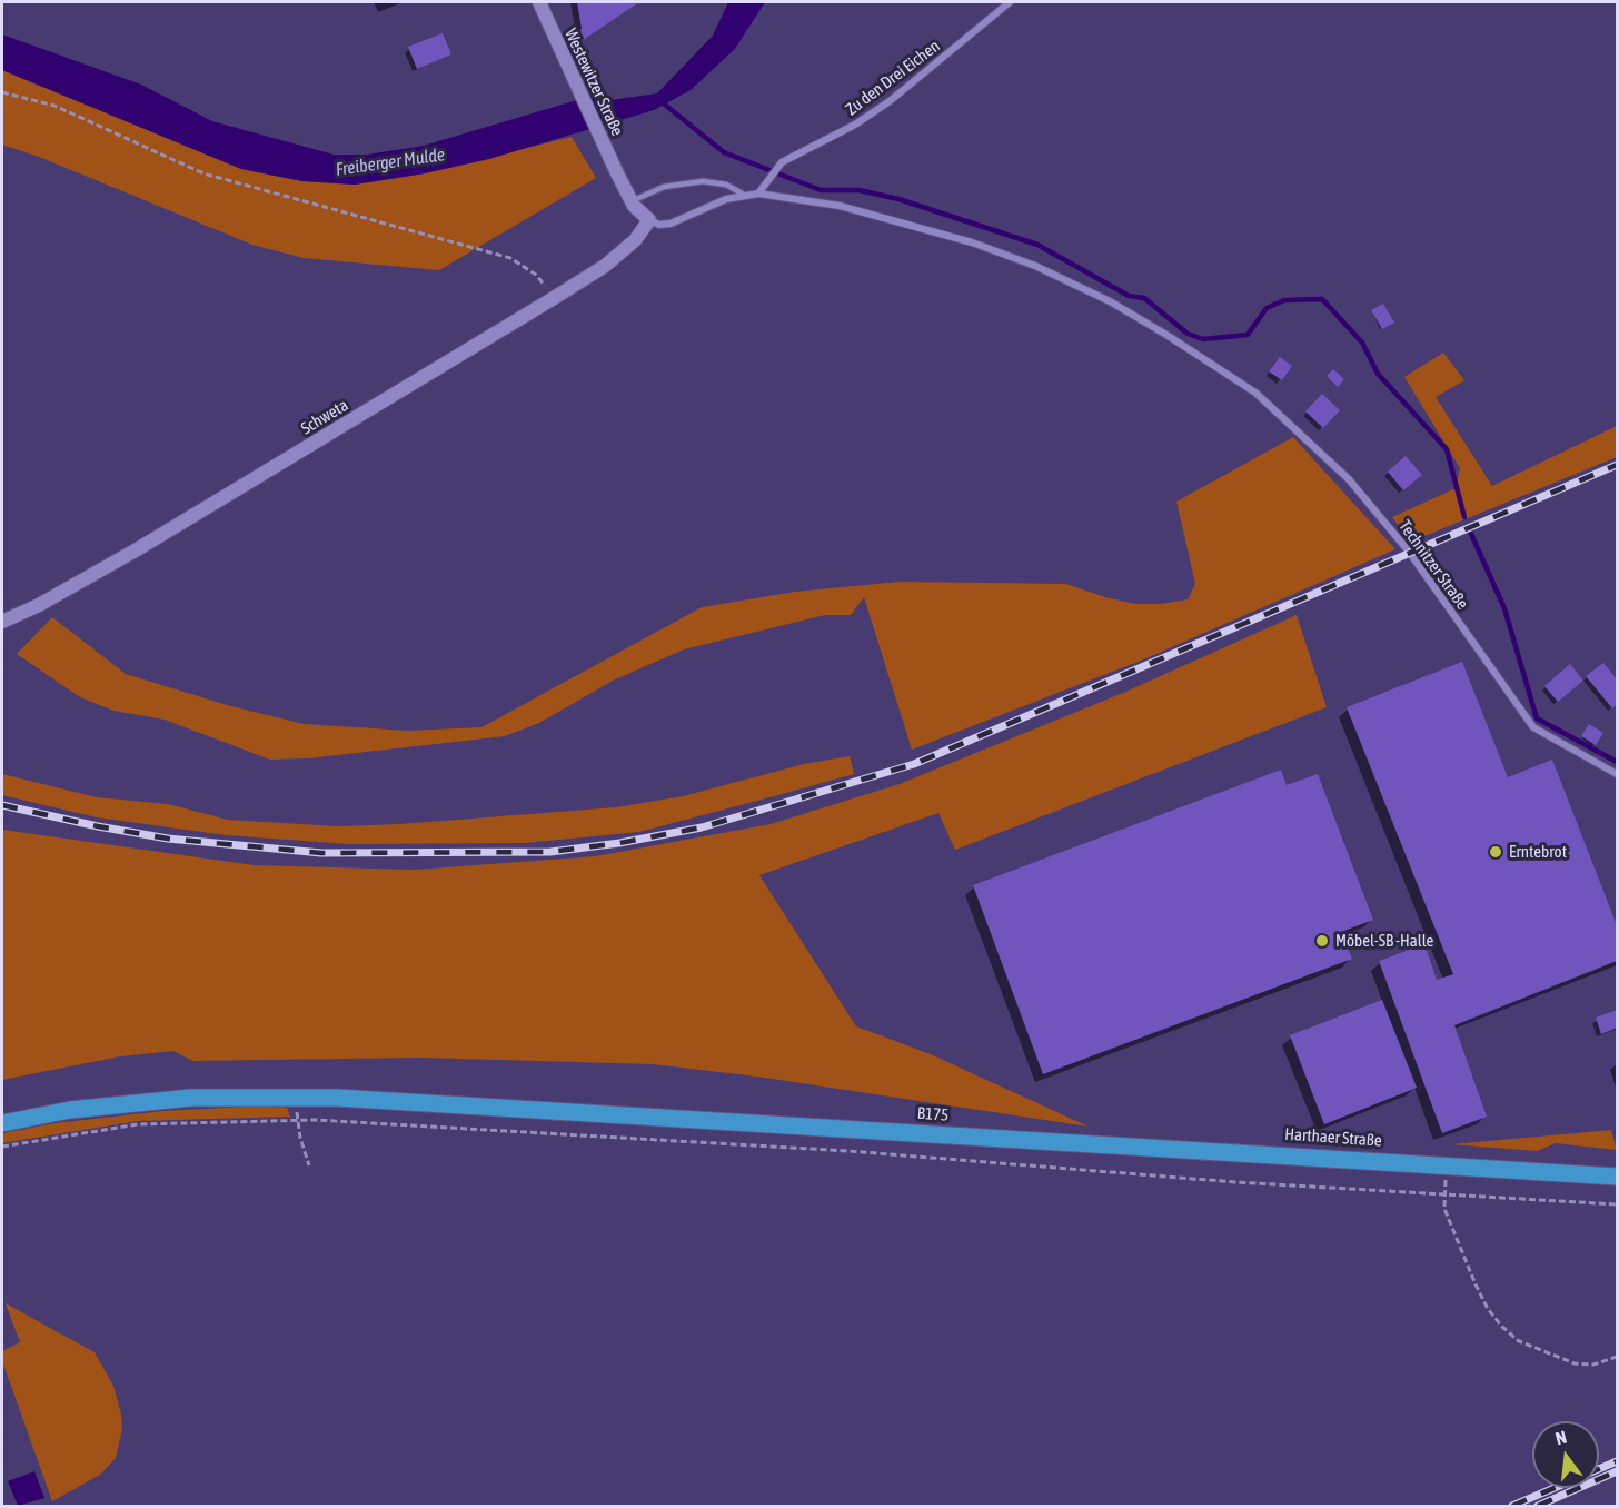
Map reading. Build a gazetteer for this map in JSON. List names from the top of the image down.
{
  "streets": {
    "main road": ["B175", "Harthaer Straße"],
    "street": [
      "Zu den Drei Eichen",
      "Westewitzer Straße",
      "Schweta",
      "Technitzer Straße"
    ]
  },
  "crossings": [
    ["Zu den Drei Eichen", "Technitzer Straße"],
    ["Westewitzer Straße", "Schweta"],
    ["Westewitzer Straße", "Technitzer Straße"],
    ["Schweta", "Technitzer Straße"],
    ["B175", "Harthaer Straße"]
  ],
  "water": ["Freiberger Mulde"],
  "places": ["Erntebrot", "Möbel-SB -Halle"],
  "north": "top"
}
